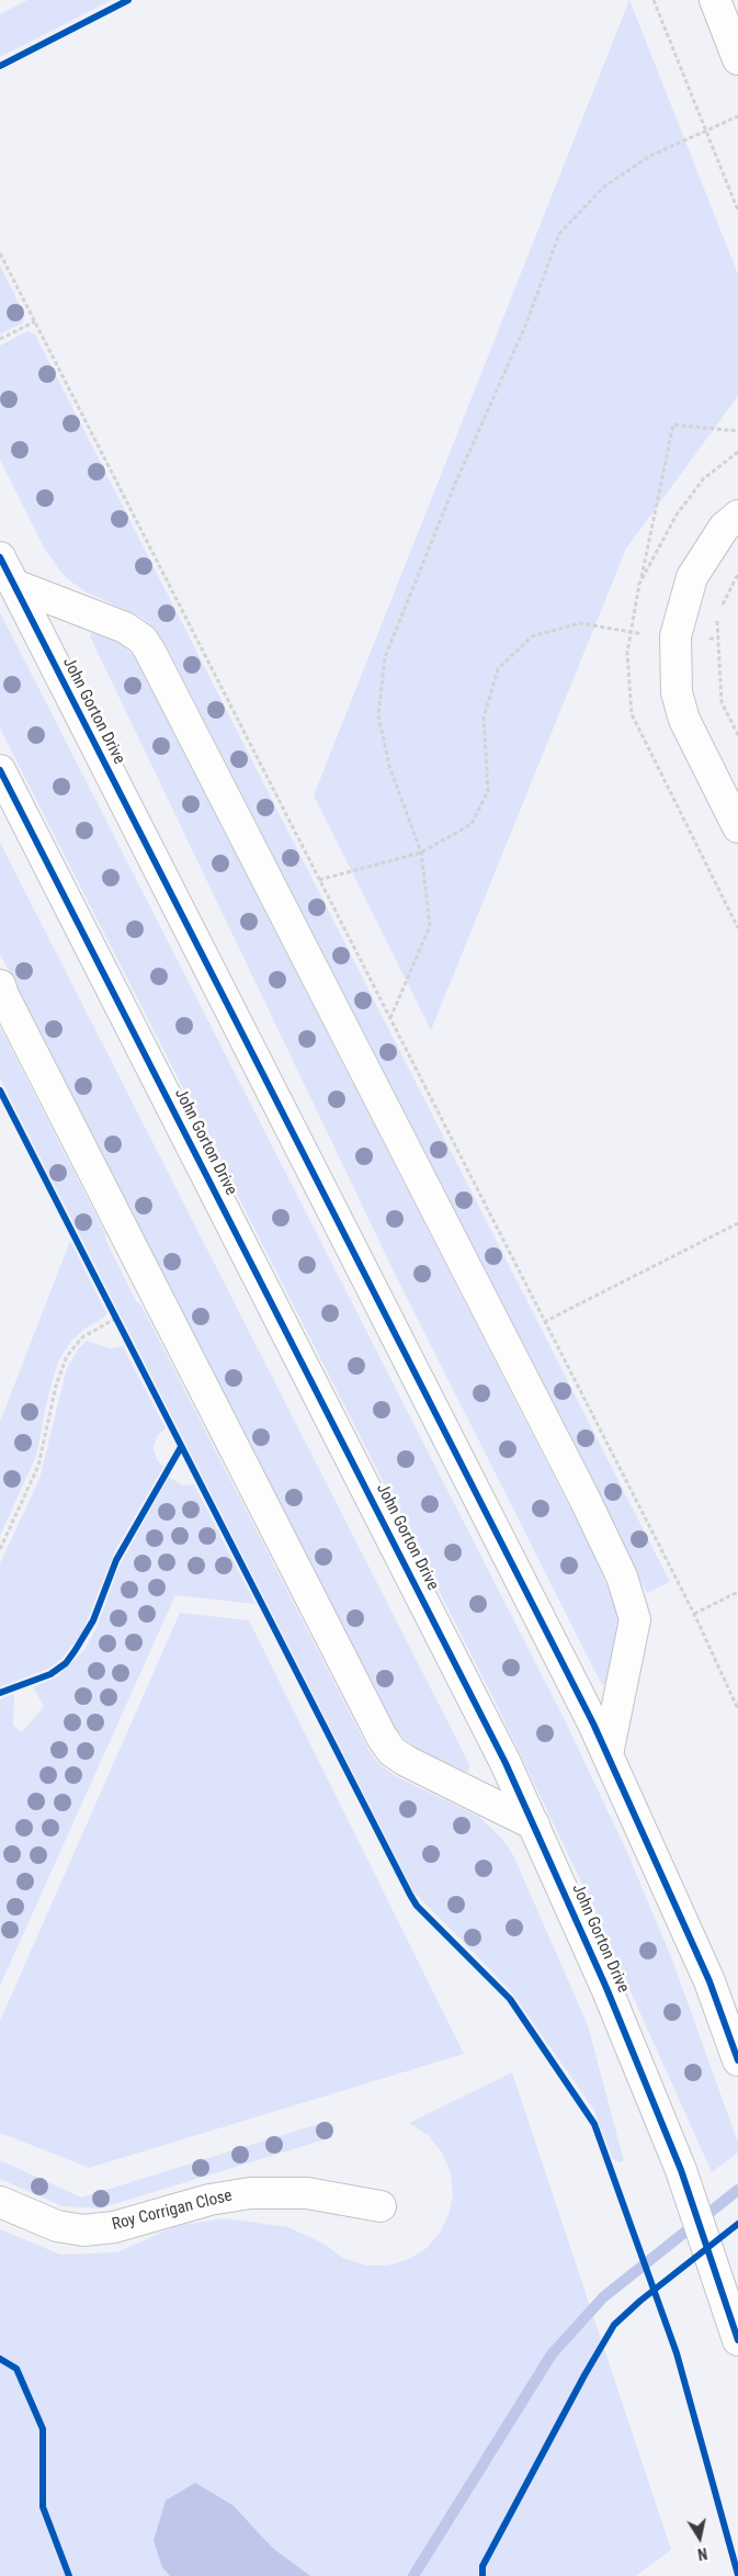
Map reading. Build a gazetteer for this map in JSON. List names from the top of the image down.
{
  "streets": {
    "main road": ["John Gorton Drive", "Roy Corrigan Close"]
  },
  "north": "bottom"
}
